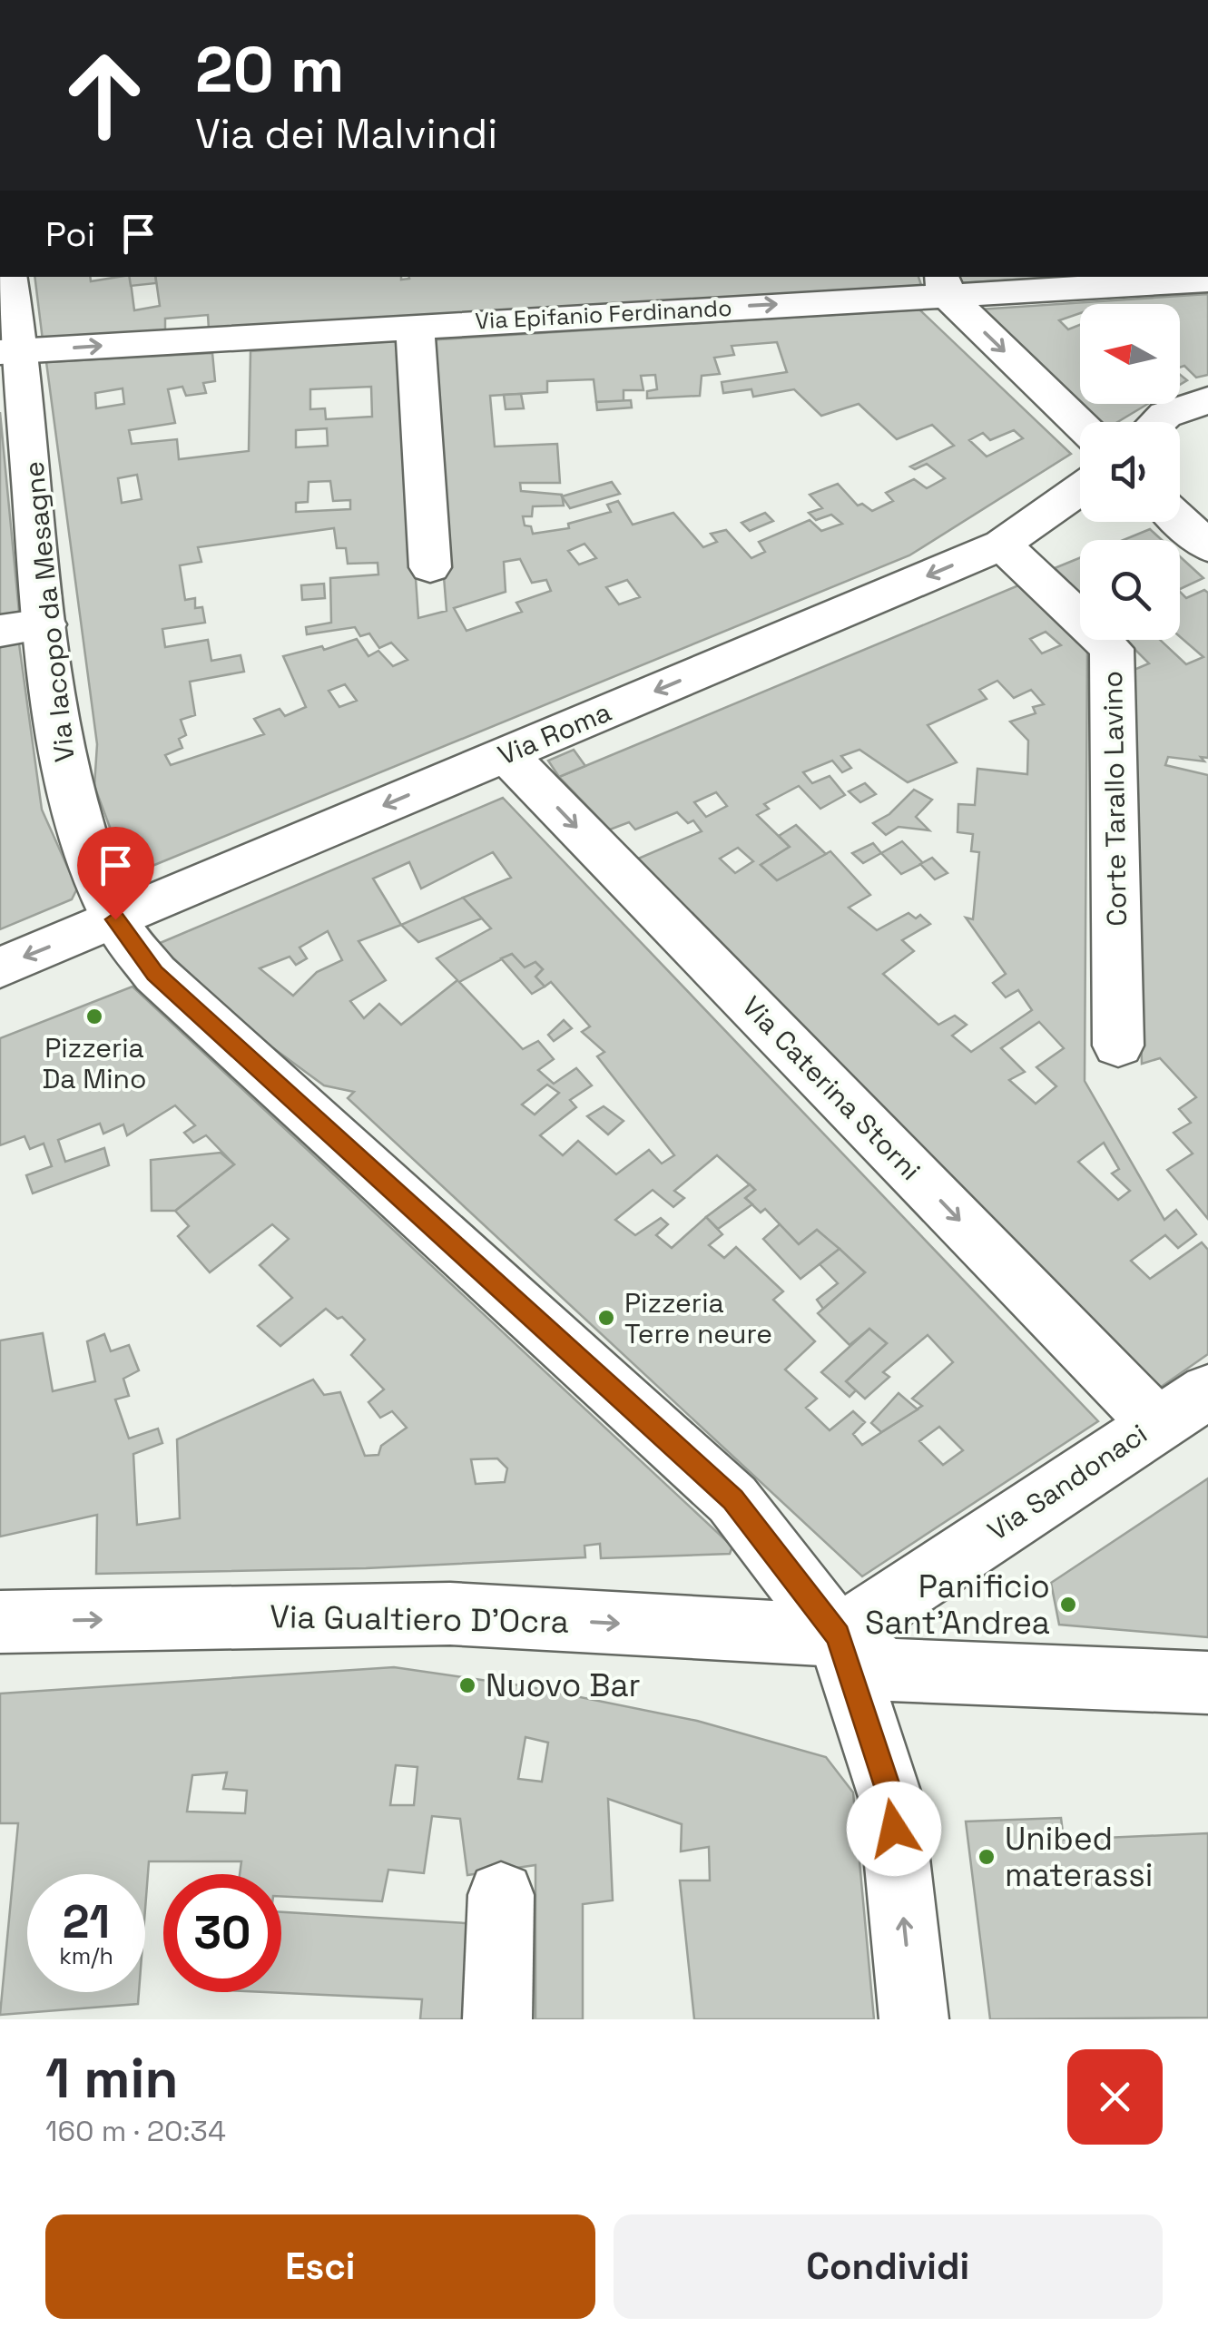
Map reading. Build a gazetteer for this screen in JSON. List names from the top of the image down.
{
  "streets": {
    "street": [
      "Via Epifanio Ferdinando",
      "Via Iacopo da Mesagne",
      "Via Roma",
      "Corte Tarallo Lavino",
      "Via Caterina Storni",
      "Via Sandonaci",
      "Via Gualtiero D'Ocra"
    ]
  },
  "crossings": [
    ["Via Epifanio Ferdinando", "Via Iacopo da Mesagne"],
    ["Via Iacopo da Mesagne", "Via Roma"],
    ["Via Iacopo da Mesagne", "Via Sandonaci"],
    ["Via Iacopo da Mesagne", "Via Gualtiero D'Ocra"],
    ["Via Roma", "Corte Tarallo Lavino"],
    ["Via Roma", "Via Caterina Storni"],
    ["Via Caterina Storni", "Via Sandonaci"],
    ["Via Sandonaci", "Via Gualtiero D'Ocra"]
  ],
  "one_way": [
    "Via Epifanio Ferdinando",
    "Via Roma",
    "Via Caterina Storni",
    "Via Gualtiero D'Ocra"
  ],
  "places": [
    "Pizzeria Da Mino",
    "Pizzeria Terre neure",
    "Panificio Sant'Andrea",
    "Nuovo Bar",
    "Unibed materassi"
  ],
  "north": "left",
  "page": {
    "turn": ["20 m", "Via dei Malvindi"],
    "then": "Poi",
    "speed": "21 km/h",
    "limit": "30",
    "heading": ["1 min", "160 m · 20:34"],
    "buttons": ["Esci", "Condividi"]
  }
}
